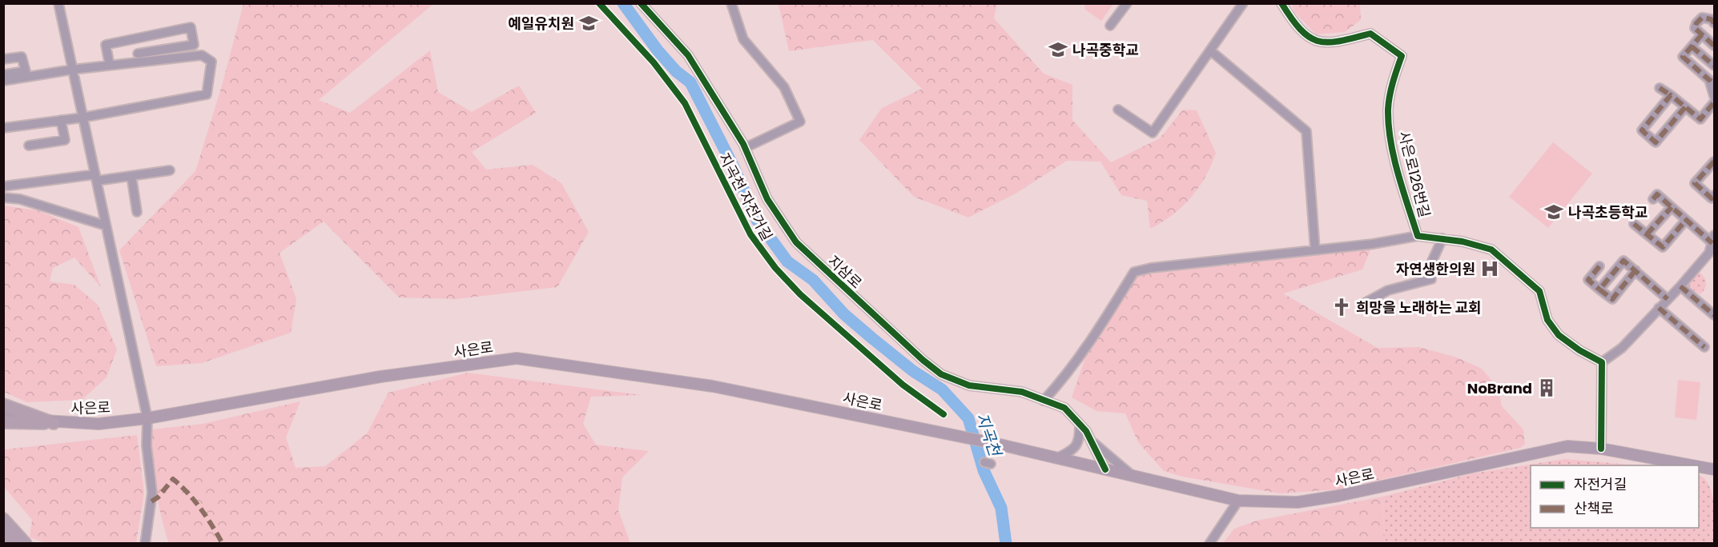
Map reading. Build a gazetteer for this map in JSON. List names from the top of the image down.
{
  "streets": {
    "main road": ["사은로"],
    "street": ["사은로126번길", "지삼로"],
    "cycle path": ["지곡천 자전거길"]
  },
  "crossings": [
    ["지삼로", "사은로"]
  ],
  "water": ["지곡천"],
  "places": {
    "school or university": ["예일유치원", "나곡중학교", "나곡초등학교"],
    "hospital": ["자연생한의원"],
    "church": ["희망을 노래하는 교회"],
    "building": ["NoBrand"]
  },
  "legend": ["자전거길", "산책로"]
}
